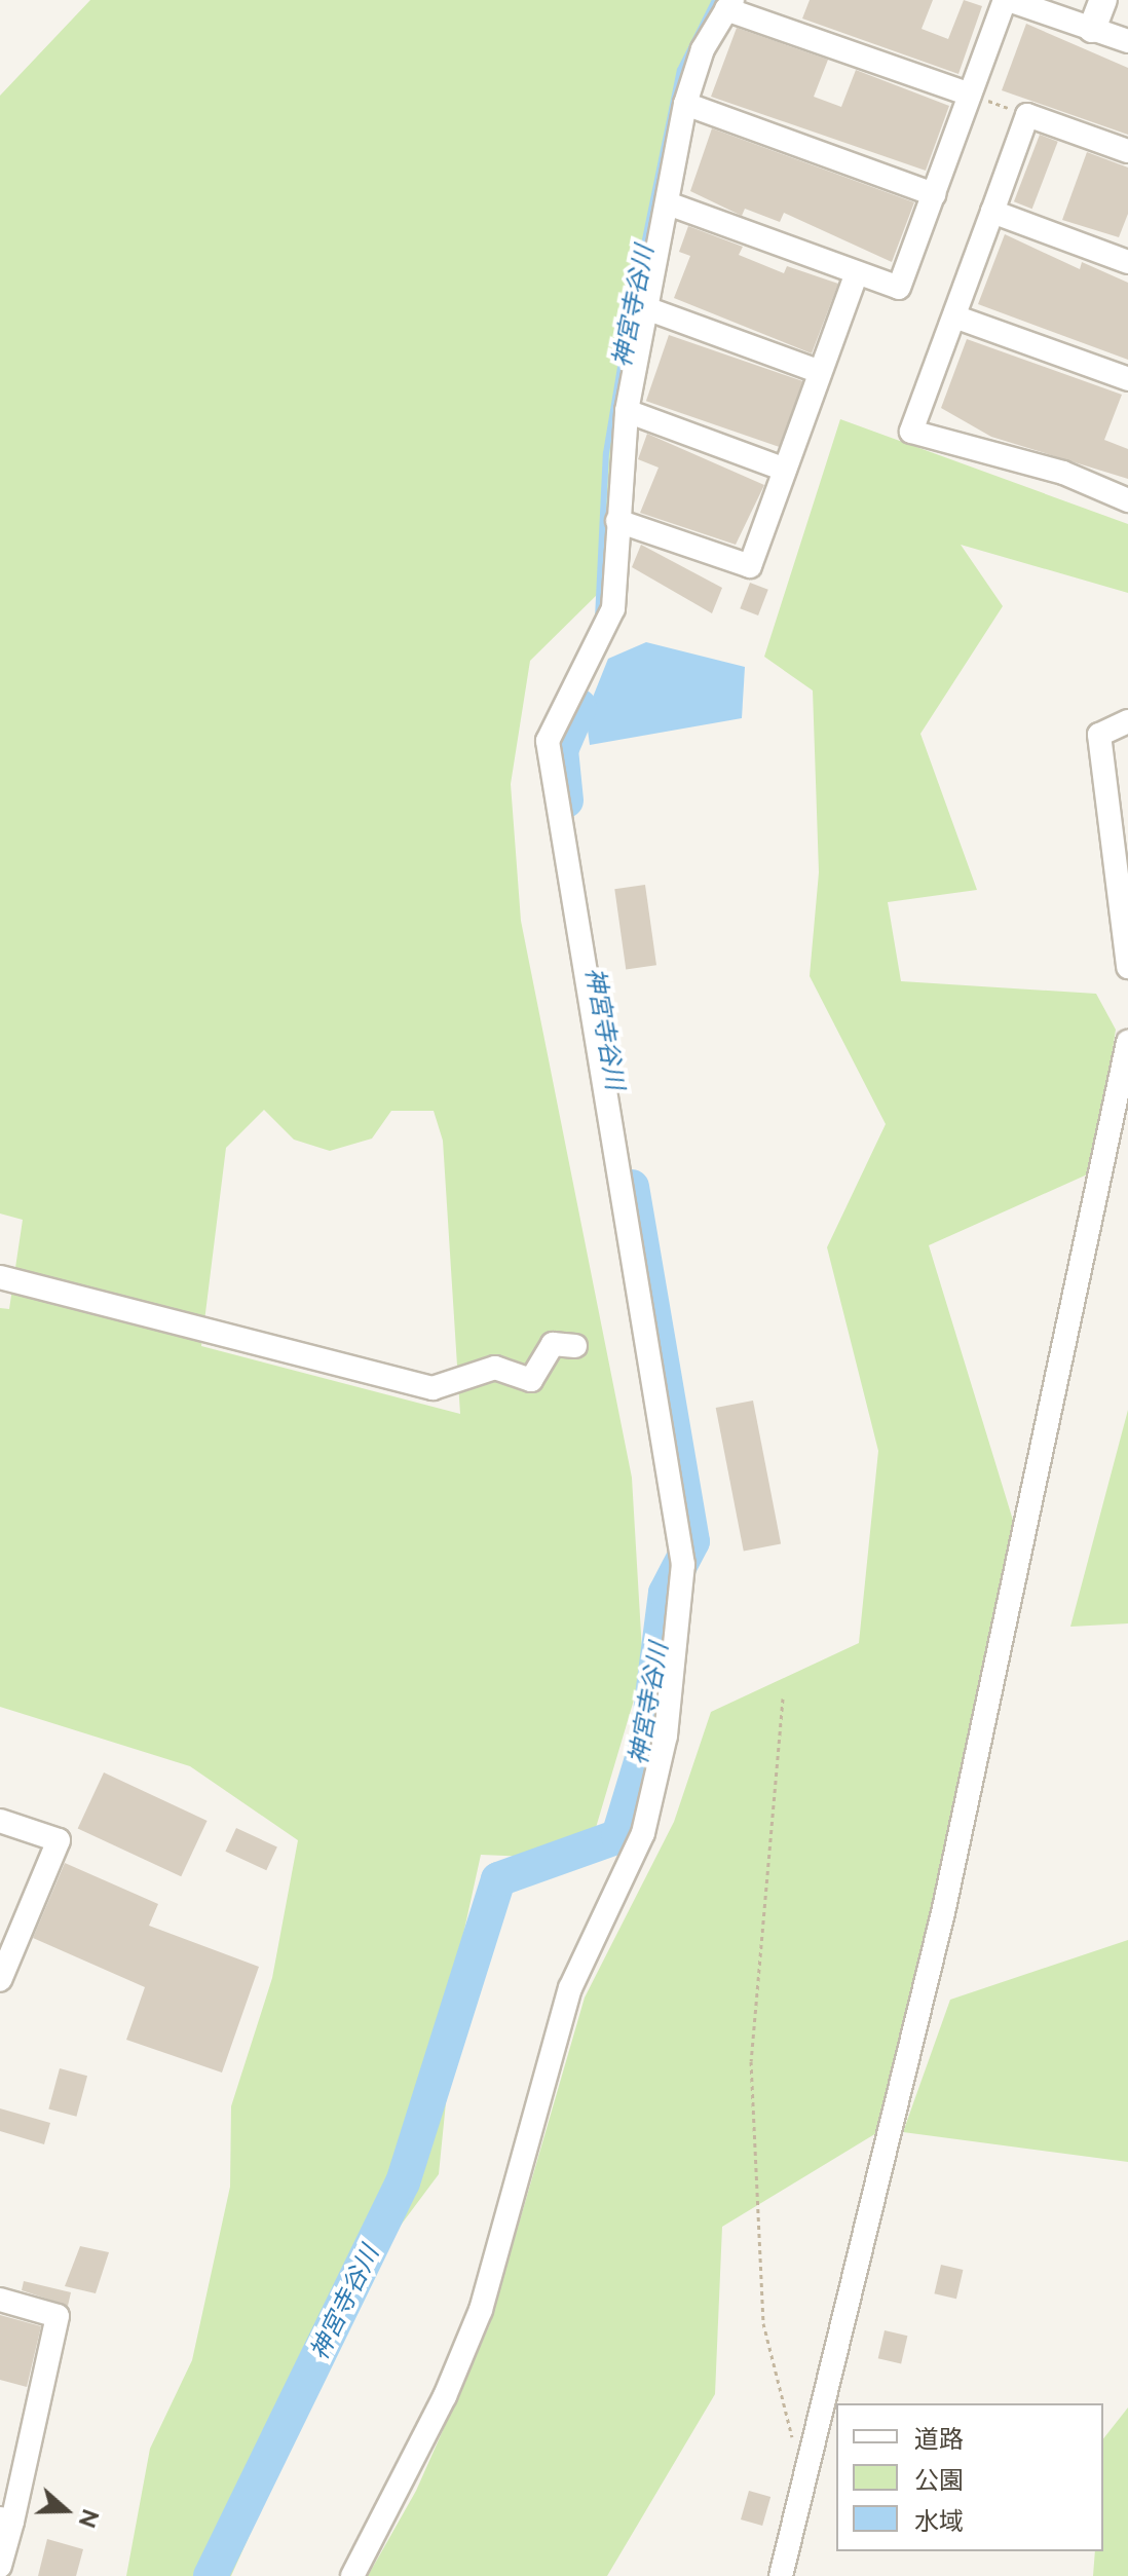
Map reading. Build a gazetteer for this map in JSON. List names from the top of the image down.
{
  "water": ["神宮寺谷川"],
  "legend": ["道路", "公園", "水域"],
  "north": "right"
}
